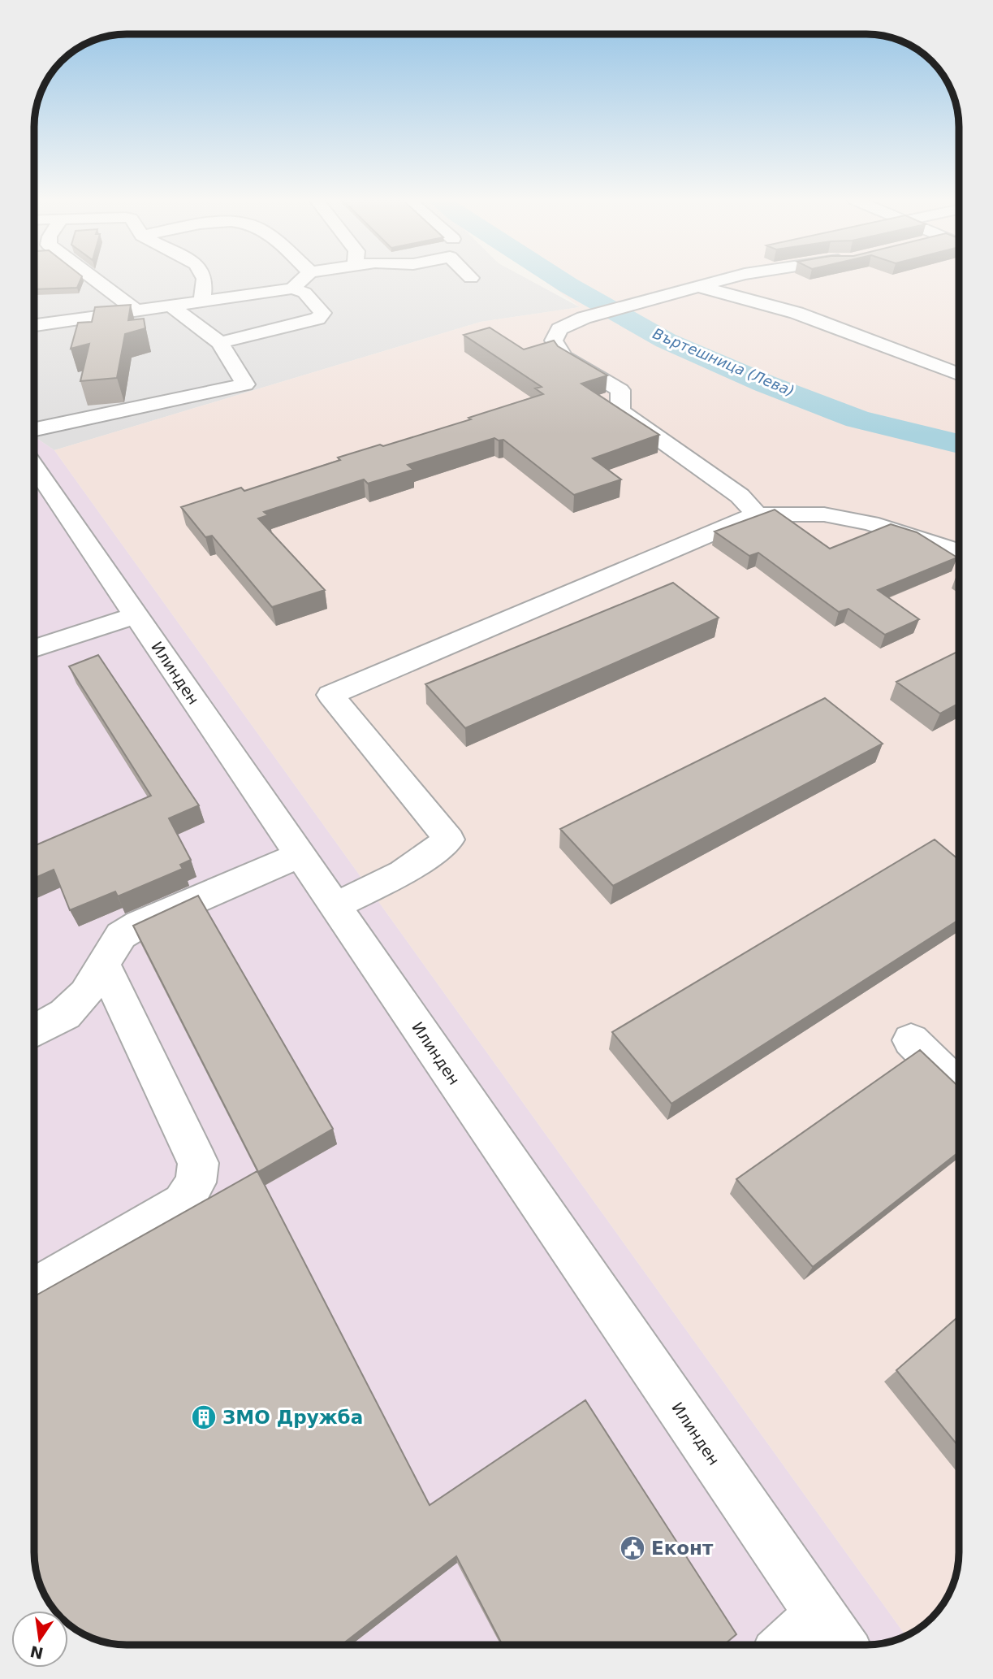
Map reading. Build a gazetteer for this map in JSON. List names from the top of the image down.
{
  "streets": {
    "street": ["Илинден"]
  },
  "water": ["Въртешница (Лева)"],
  "places": {
    "building": ["ЗМО Дружба"],
    "public building": ["Еконт"]
  },
  "north": "bottom"
}
